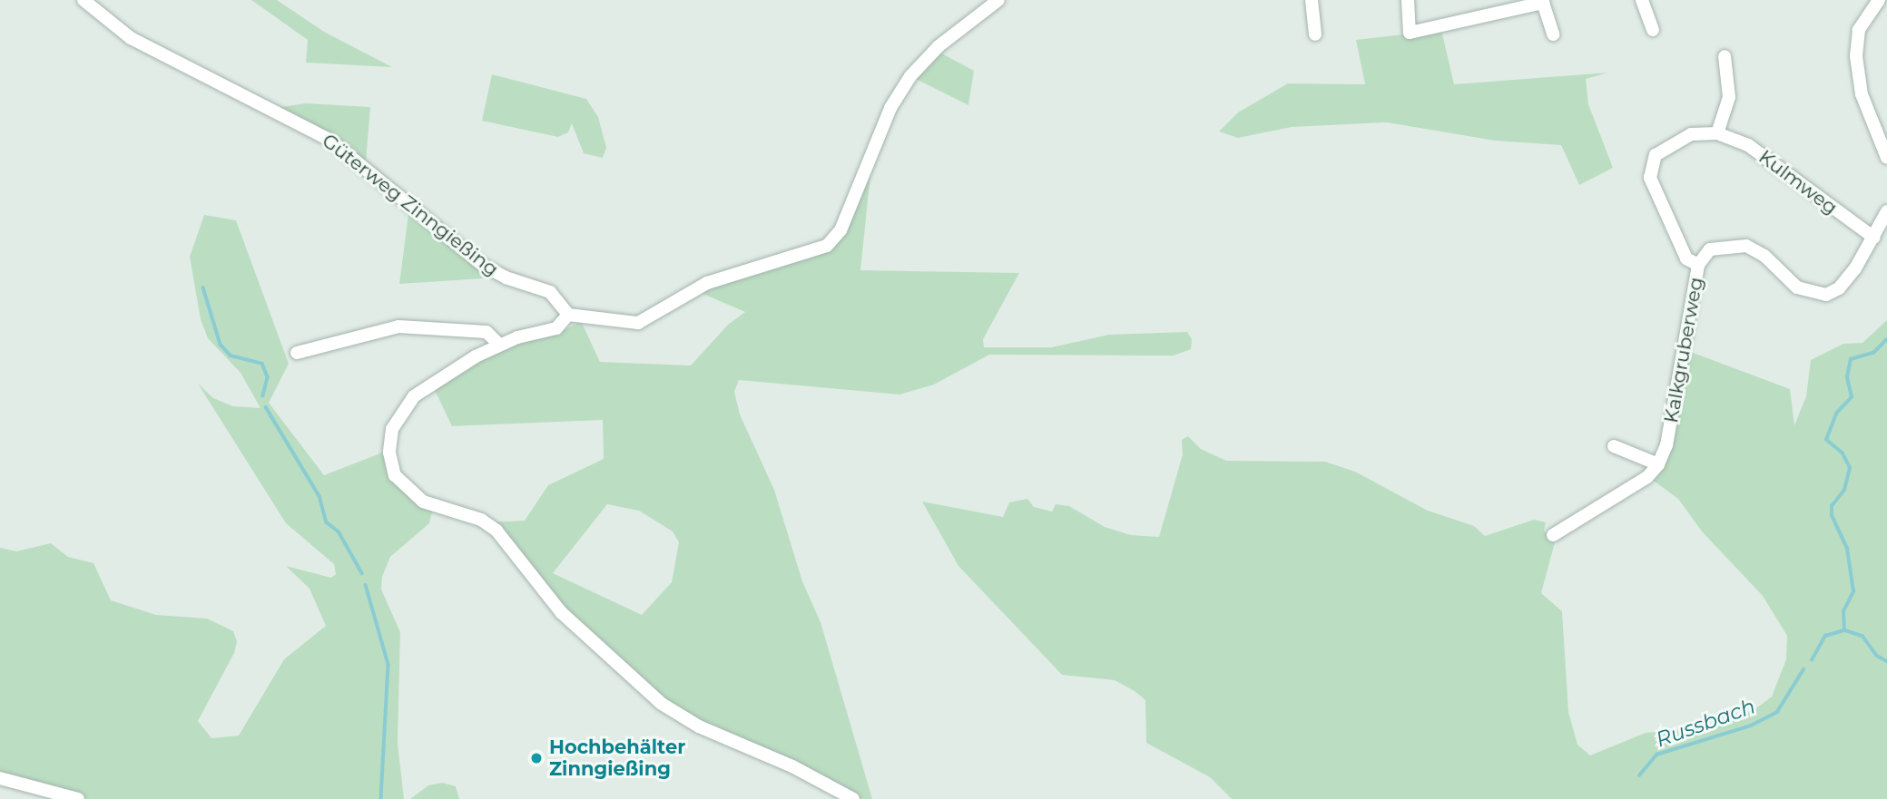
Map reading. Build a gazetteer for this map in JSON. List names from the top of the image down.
{
  "streets": {
    "street": ["Kulmweg", "Güterweg Zinngießing", "Kalkgruberweg"]
  },
  "crossings": [
    ["Kulmweg", "Kalkgruberweg"]
  ],
  "water": ["Russbach"],
  "places": ["Hochbehälter Zinngießing"]
}
